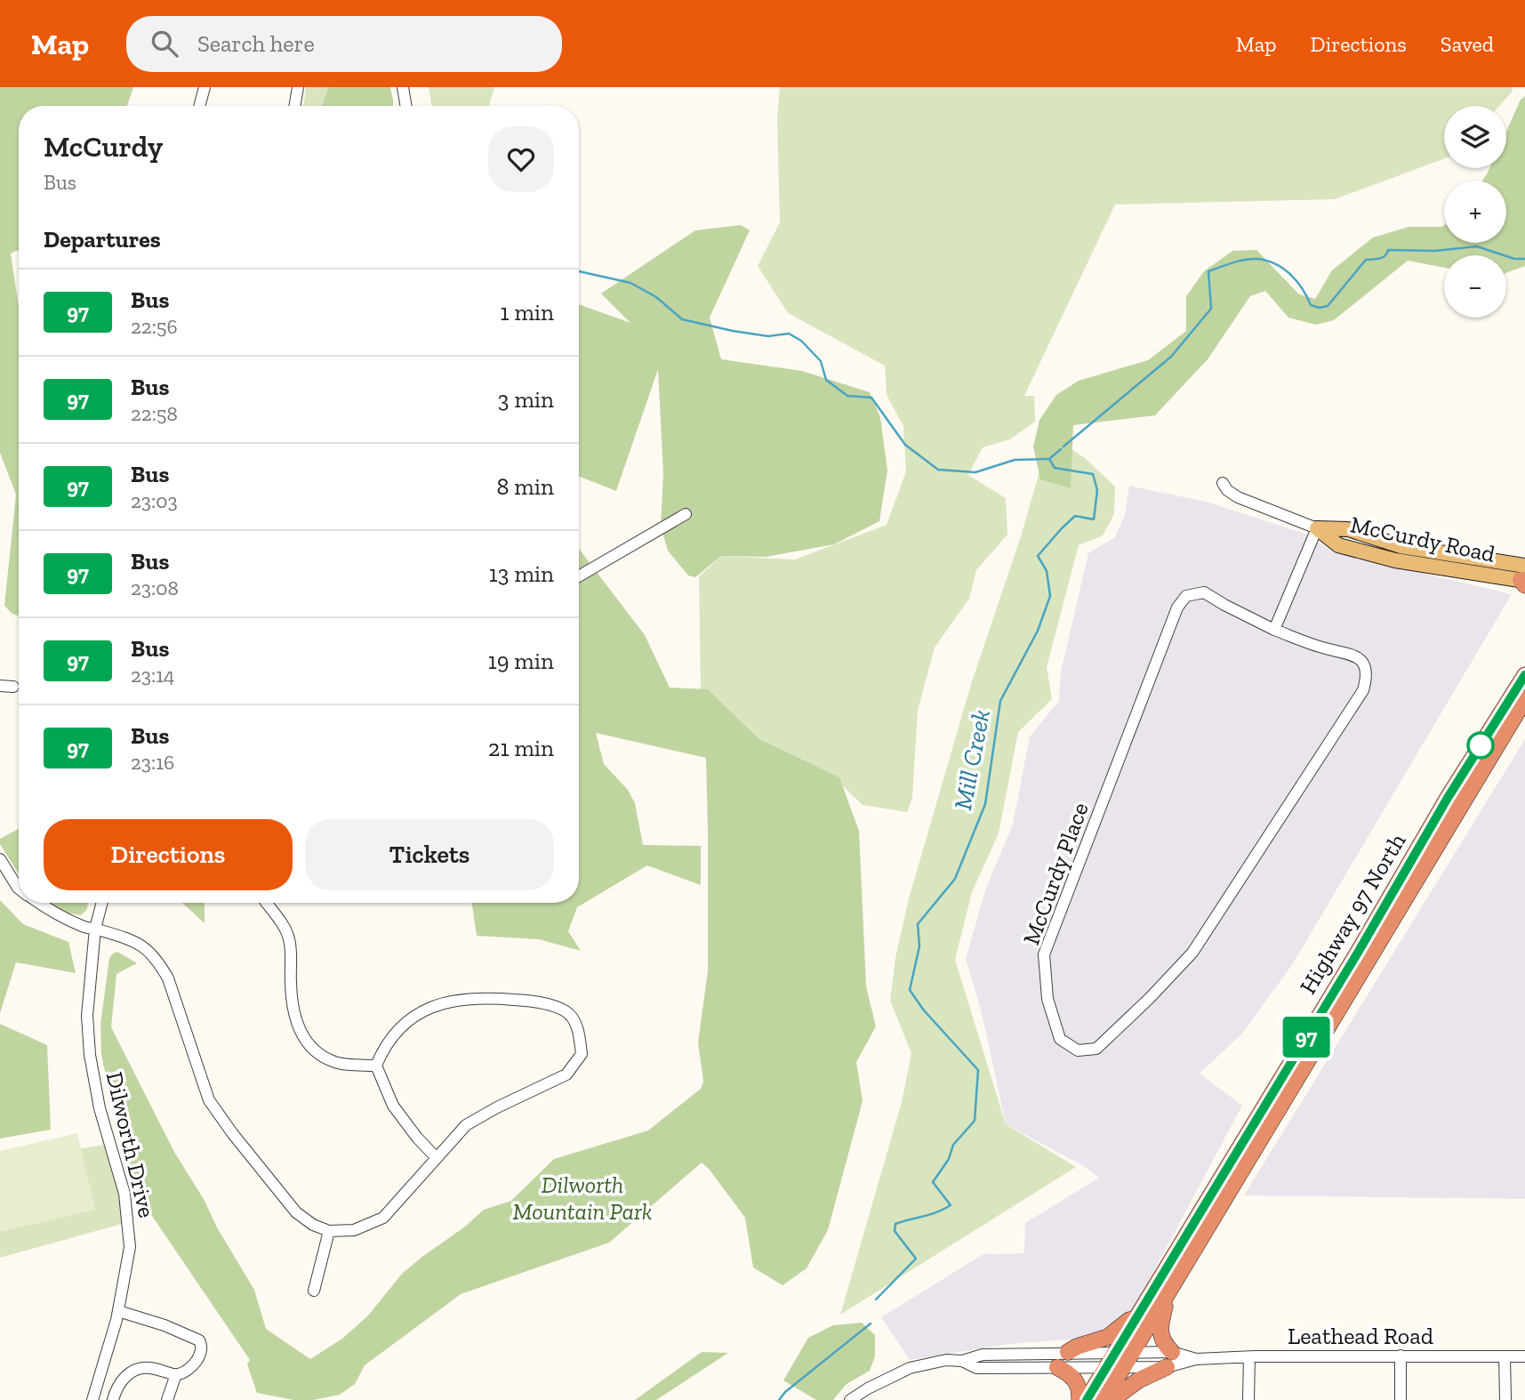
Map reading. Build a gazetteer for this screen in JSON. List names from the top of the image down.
{
  "streets": {
    "highway": ["Highway 97 North"],
    "main road": ["McCurdy Road"],
    "street": ["McCurdy Place", "Dilworth Drive", "Leathead Road"]
  },
  "crossings": [
    ["Highway 97 North", "Leathead Road"]
  ],
  "water": ["Mill Creek"],
  "parks": ["Dilworth Mountain Park"],
  "lines": ["bus line 97"],
  "page": {
    "header": "Map",
    "search": "Search here",
    "nav": ["Map", "Directions", "Saved"],
    "on_map": "97",
    "map_buttons": ["+", "−"],
    "heading": [
      ["McCurdy", "Bus"],
      "Departures"
    ],
    "list": [
      {
        "mark": "97",
        "name": "Bus",
        "note": "22:56",
        "value": "1 min"
      },
      {
        "mark": "97",
        "name": "Bus",
        "note": "22:58",
        "value": "3 min"
      },
      {
        "mark": "97",
        "name": "Bus",
        "note": "23:03",
        "value": "8 min"
      },
      {
        "mark": "97",
        "name": "Bus",
        "note": "23:08",
        "value": "13 min"
      },
      {
        "mark": "97",
        "name": "Bus",
        "note": "23:14",
        "value": "19 min"
      },
      {
        "mark": "97",
        "name": "Bus",
        "note": "23:16",
        "value": "21 min"
      }
    ],
    "buttons": ["Directions", "Tickets"]
  }
}
